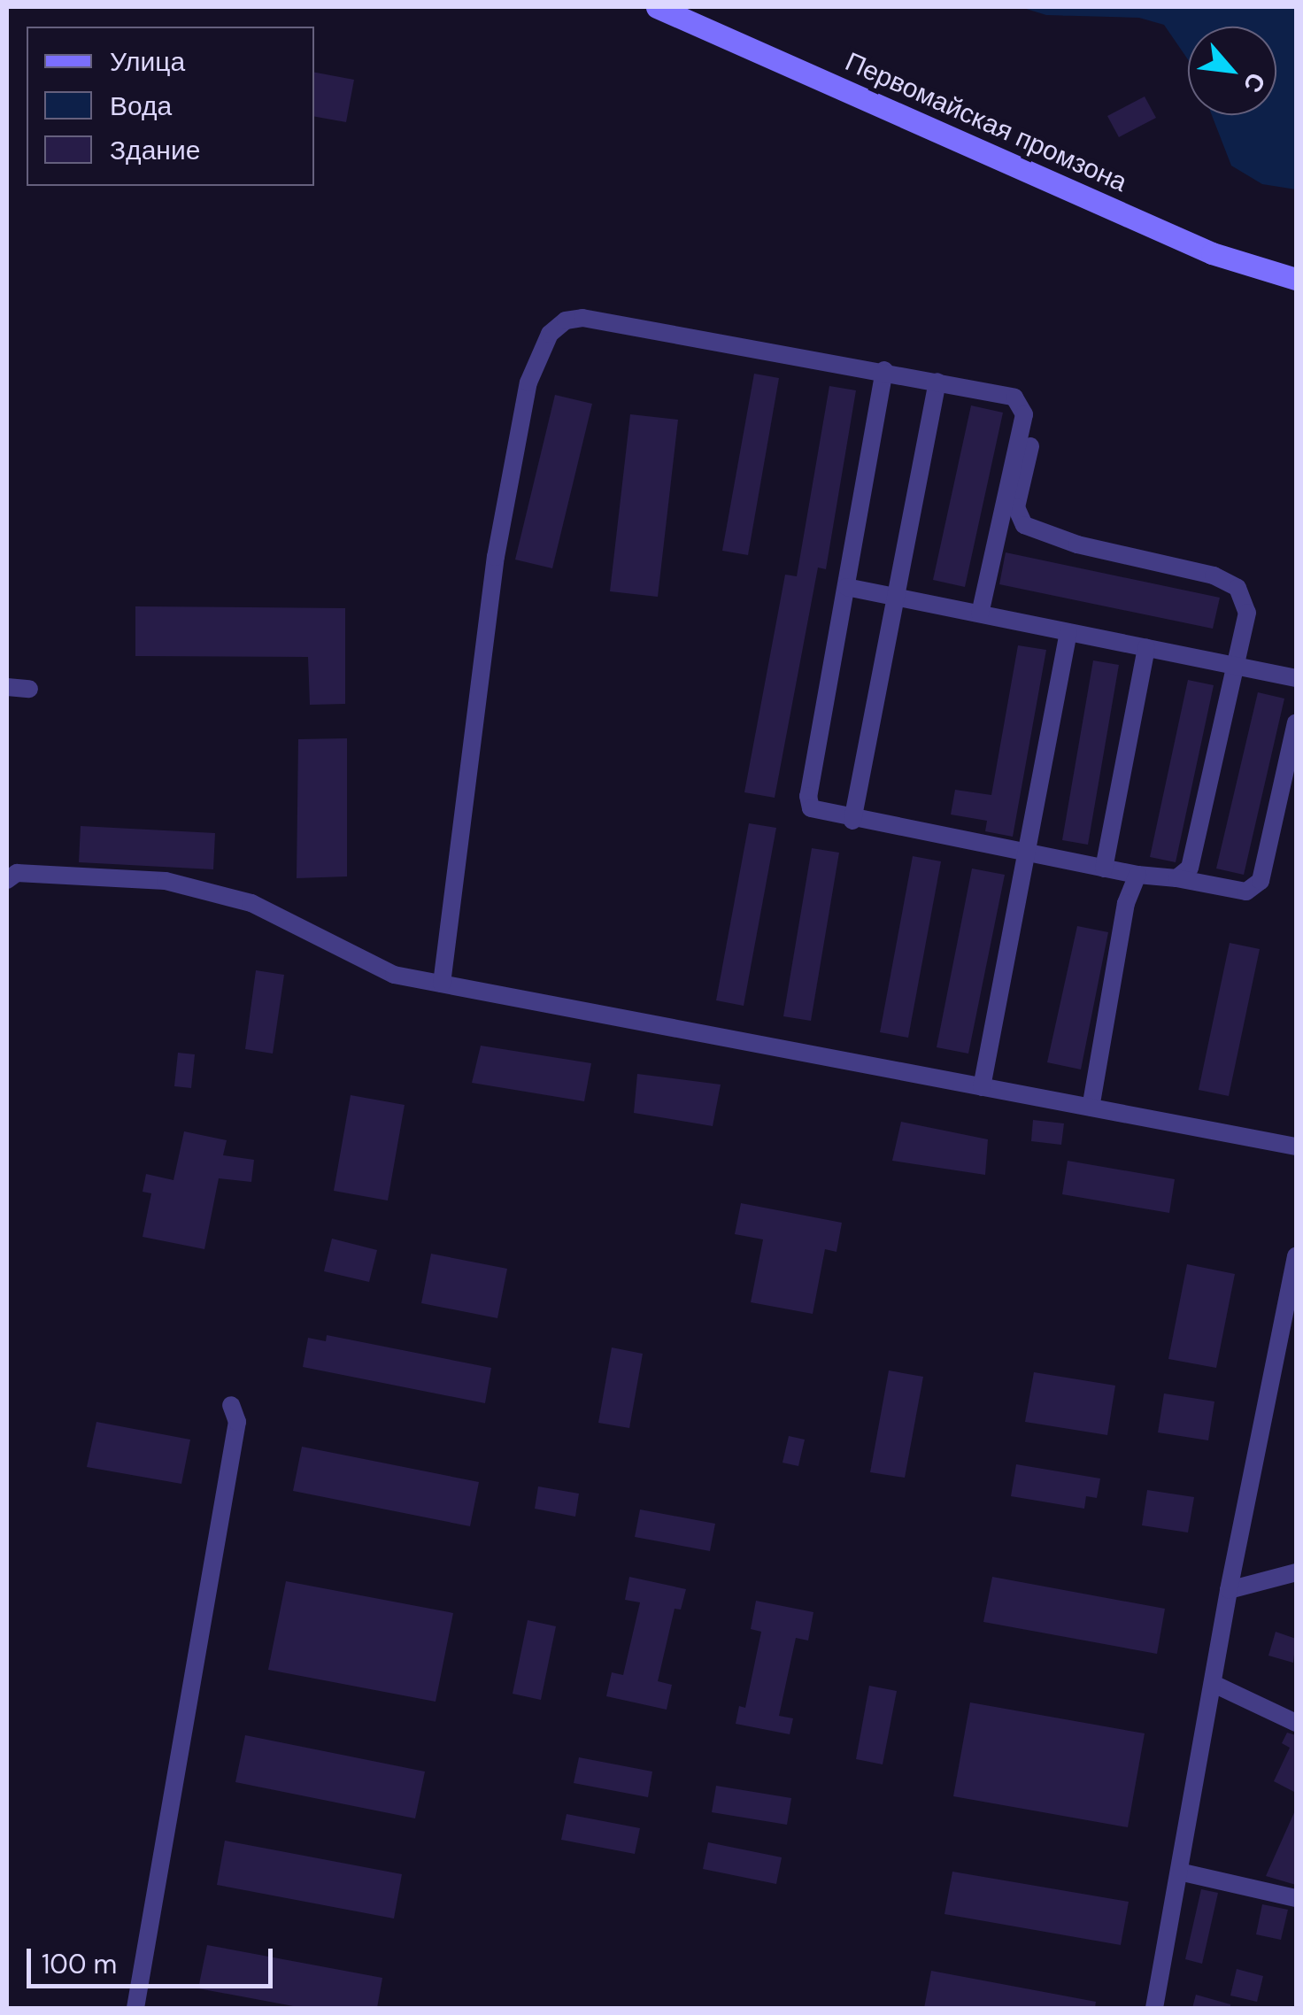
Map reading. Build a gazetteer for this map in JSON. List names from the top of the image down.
{
  "streets": {
    "main road": ["Первомайская промзона"]
  },
  "legend": ["Улица", "Вода", "Здание"],
  "scale_bar": "100 m",
  "north": "bottom right"
}
